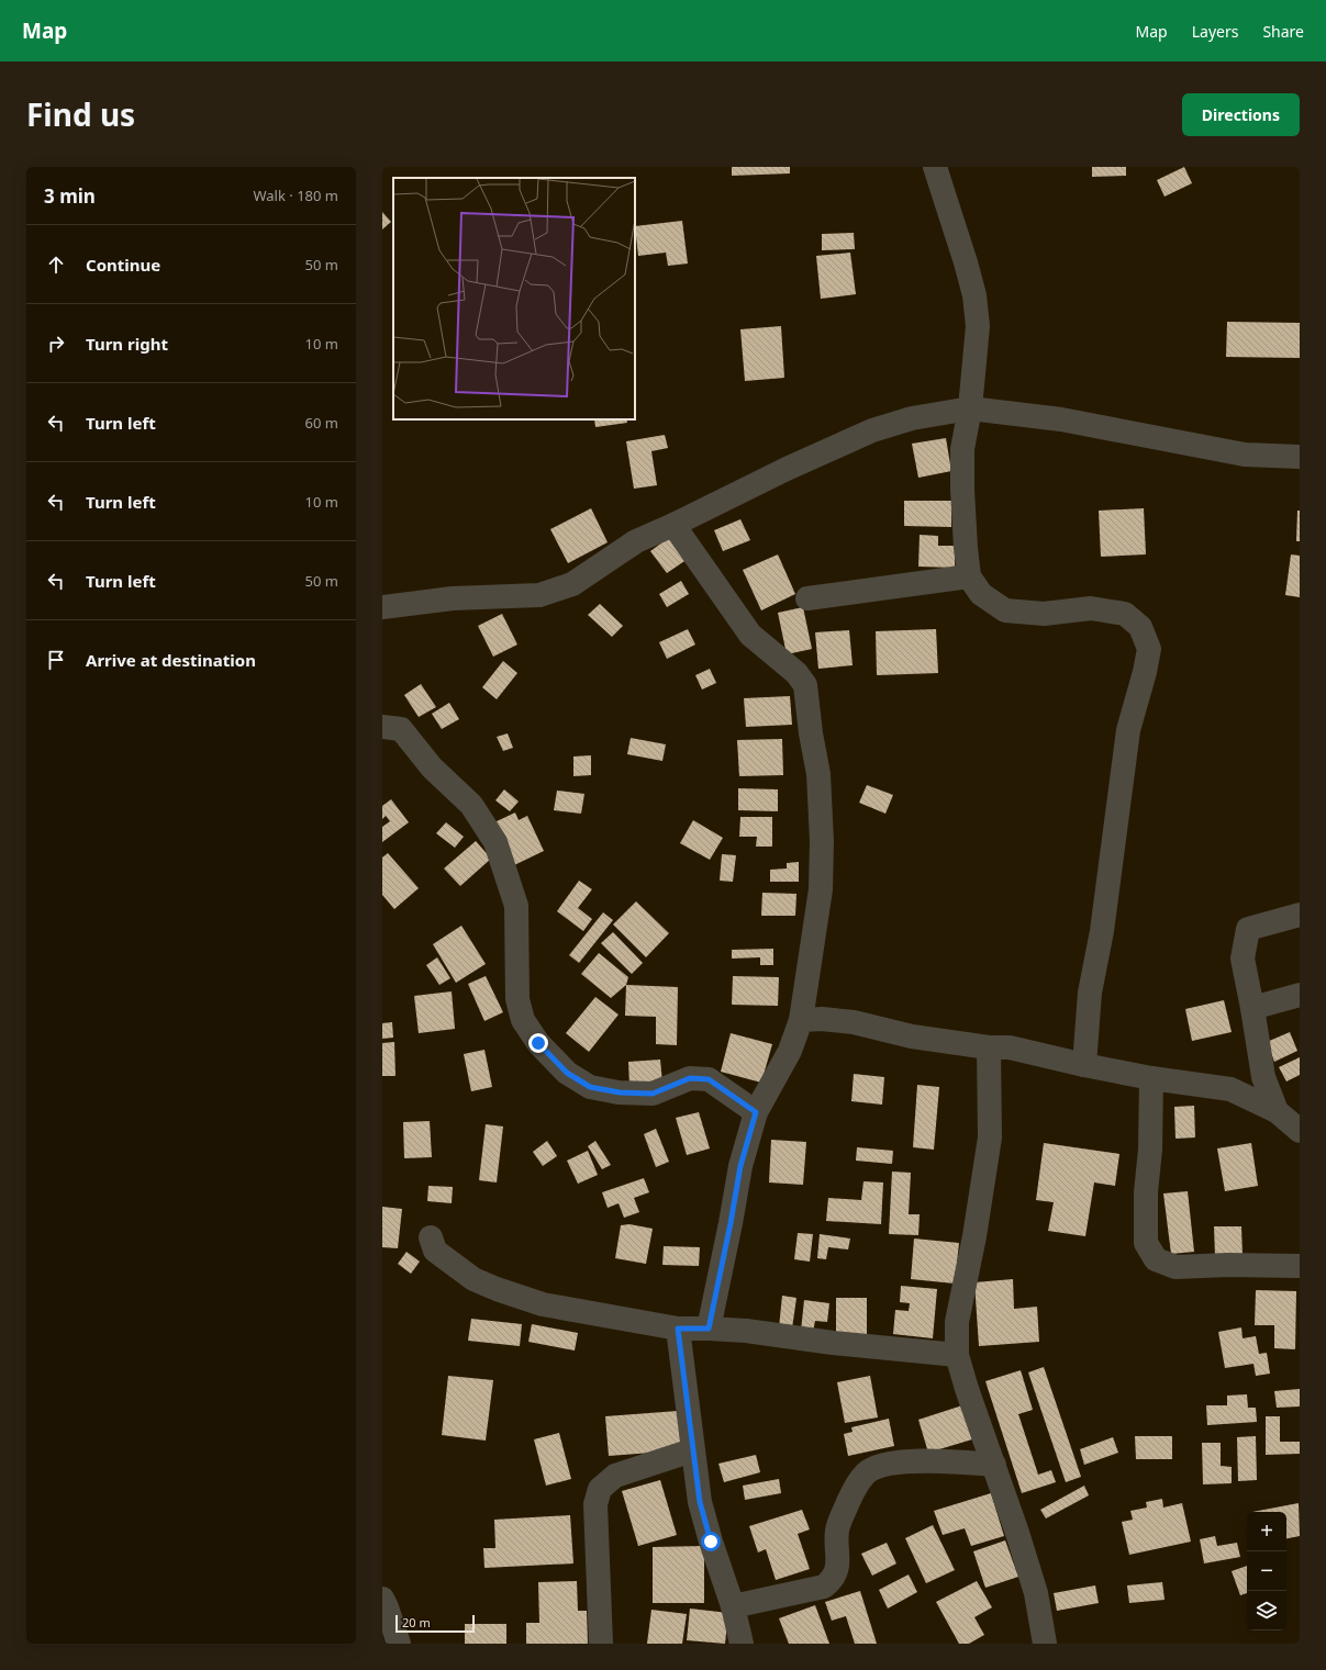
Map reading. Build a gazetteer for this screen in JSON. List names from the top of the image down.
{
  "scale_bar": "20 m",
  "page": {
    "header": "Map",
    "nav": ["Map", "Layers", "Share"],
    "title": "Find us",
    "buttons": "Directions",
    "heading": ["3 min", "Walk · 180 m"],
    "list": [
      ["Continue", "50 m"],
      ["Turn right", "10 m"],
      ["Turn left", "60 m"],
      ["Turn left", "10 m"],
      ["Turn left", "50 m"],
      "Arrive at destination"
    ],
    "map_buttons": ["+", "−"],
    "scale": "20 m"
  }
}
